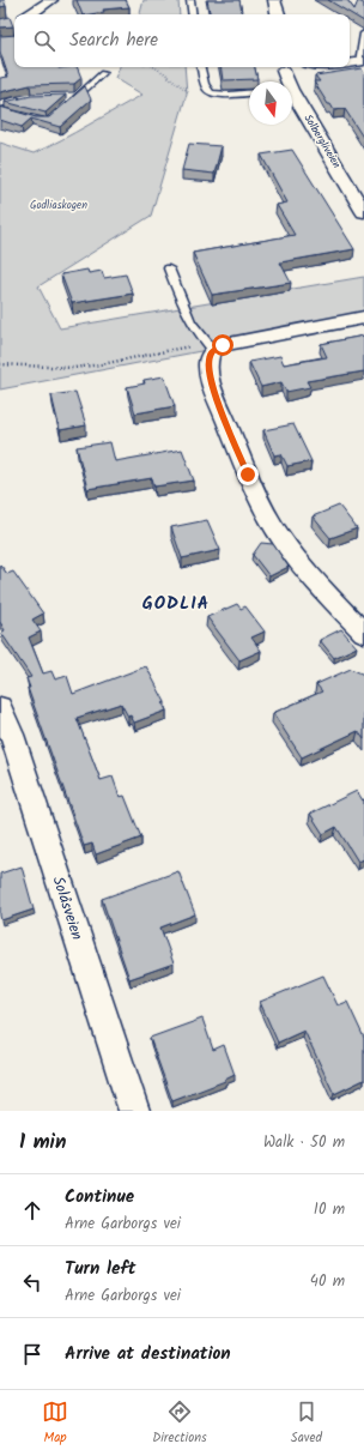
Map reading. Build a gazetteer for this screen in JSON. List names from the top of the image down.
{
  "streets": {
    "street": ["Solbergliveien", "Solåsveien"]
  },
  "districts": ["GODLIA"],
  "parks": ["Godliaskogen"],
  "north": "bottom",
  "page": {
    "search": "Search here",
    "heading": ["1 min", "Walk · 50 m"],
    "list": [
      ["Continue", "Arne Garborgs vei", "10 m"],
      ["Turn left", "Arne Garborgs vei", "40 m"],
      "Arrive at destination"
    ],
    "nav": ["Map", "Directions", "Saved"]
  }
}
